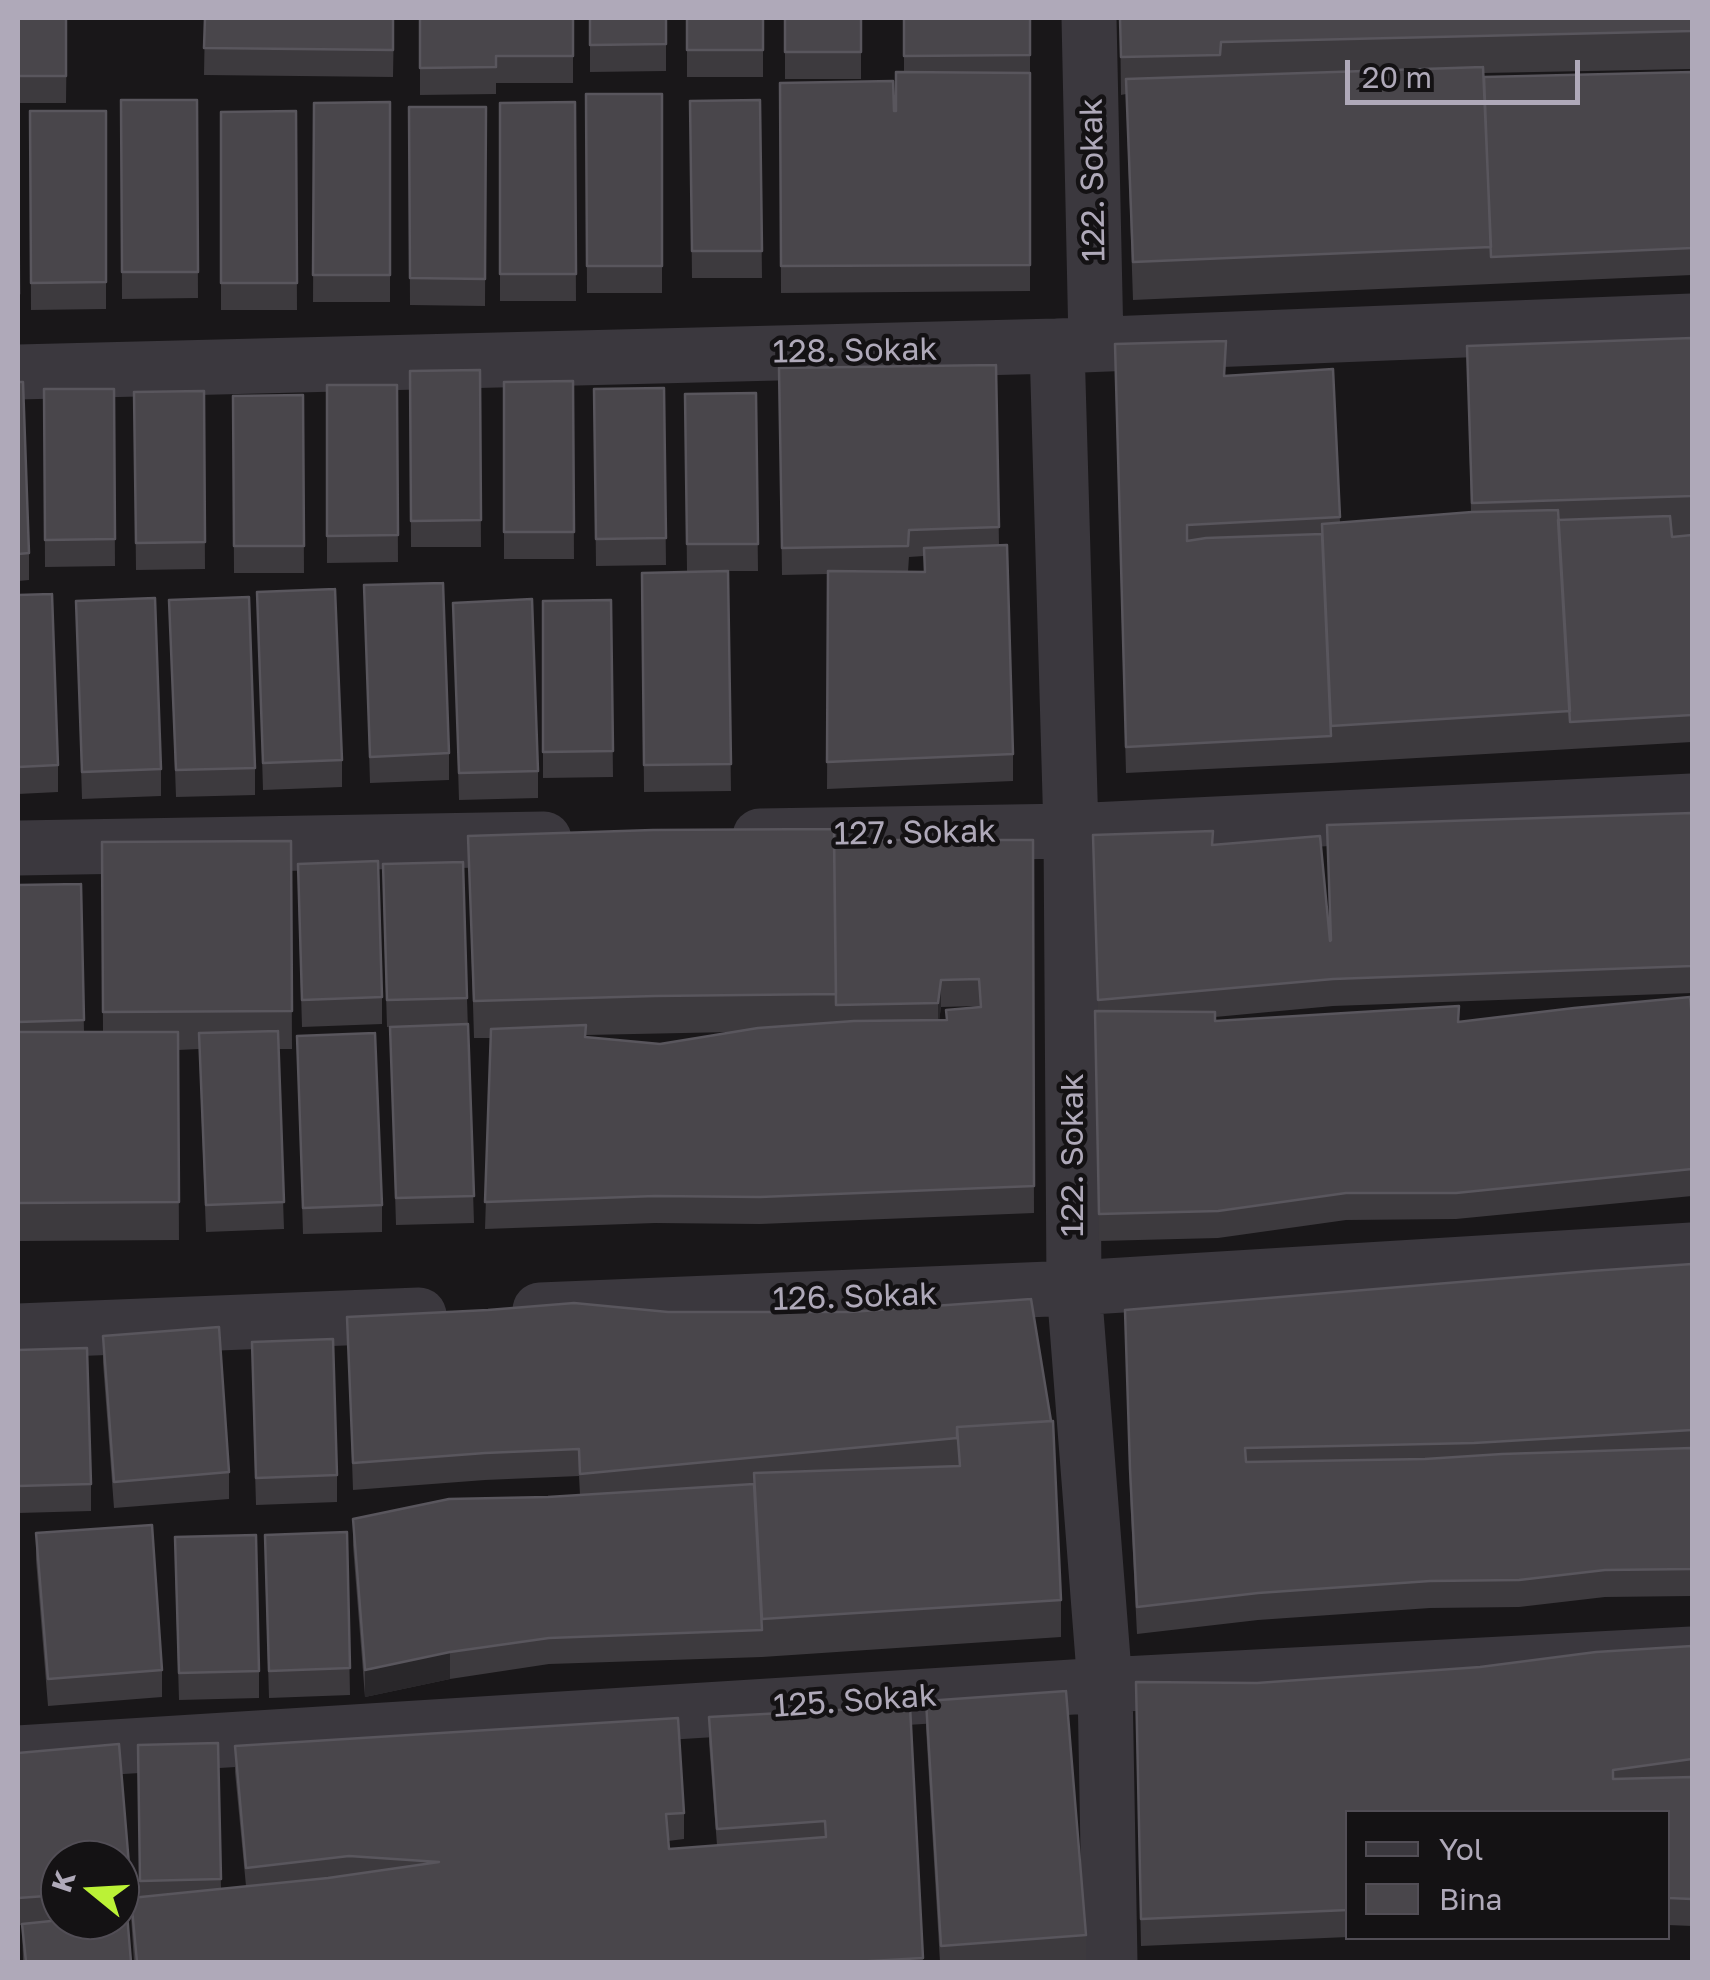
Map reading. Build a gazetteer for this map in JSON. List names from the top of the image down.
{
  "streets": {
    "street": [
      "122. Sokak",
      "128. Sokak",
      "127. Sokak",
      "126. Sokak",
      "125. Sokak"
    ]
  },
  "crossings": [
    ["122. Sokak", "128. Sokak"],
    ["122. Sokak", "127. Sokak"],
    ["122. Sokak", "126. Sokak"],
    ["122. Sokak", "125. Sokak"]
  ],
  "legend": ["Yol", "Bina"],
  "scale_bar": "20 m",
  "north": "left"
}
